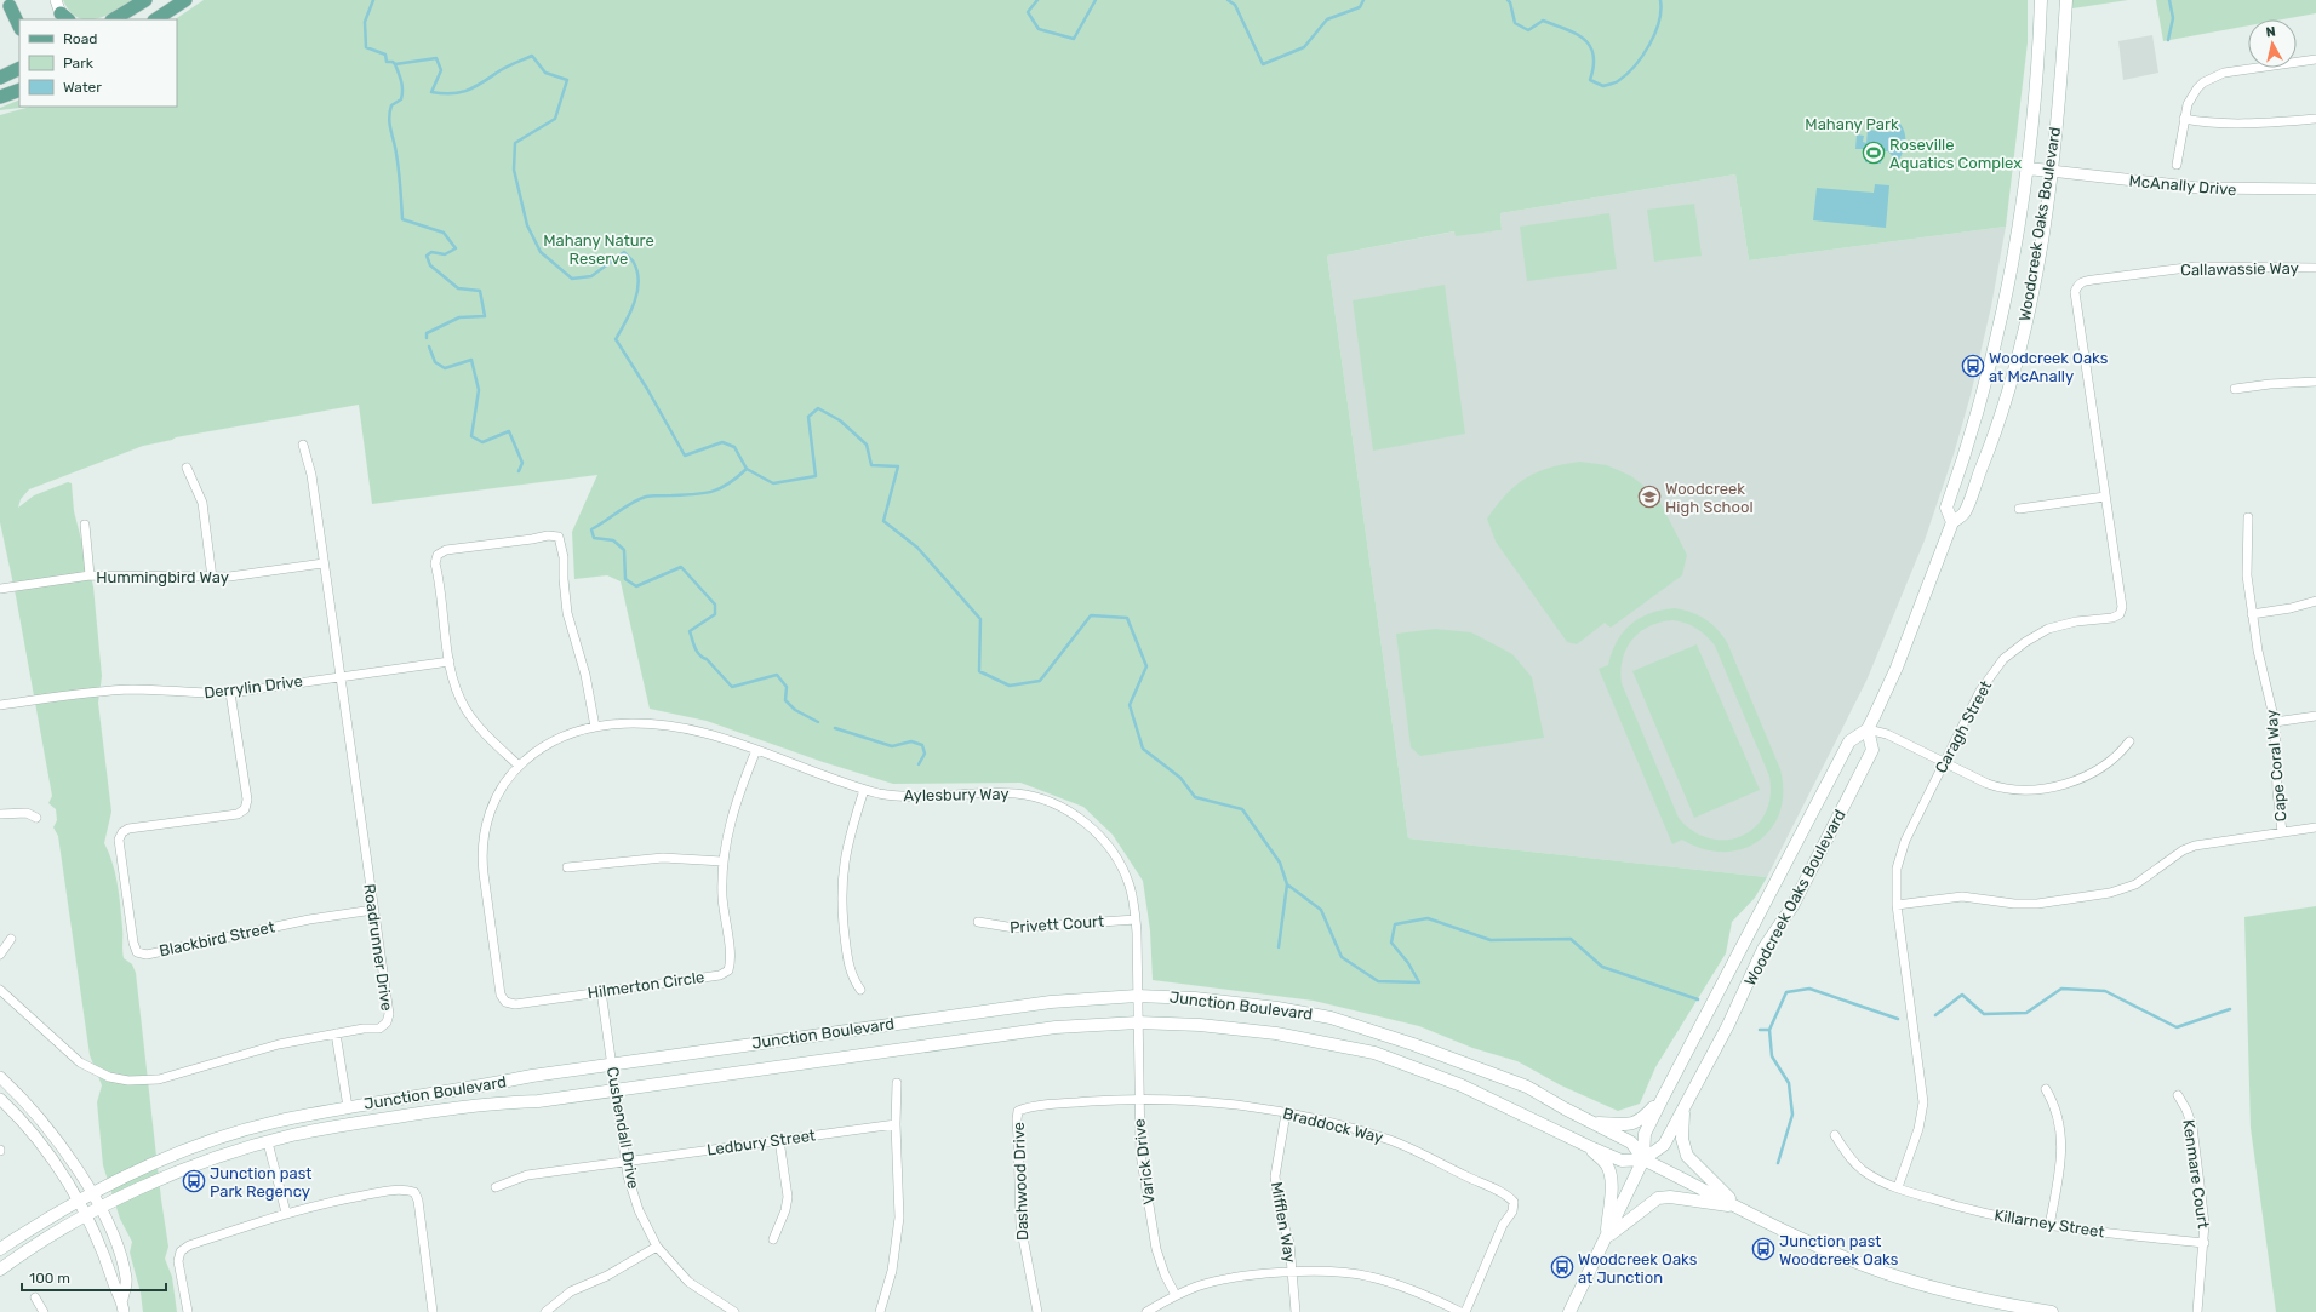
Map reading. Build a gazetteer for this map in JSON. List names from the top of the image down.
{
  "streets": {
    "main road": ["Woodcreek Oaks Boulevard", "Junction Boulevard"],
    "street": [
      "McAnally Drive",
      "Callawassie Way",
      "Hummingbird Way",
      "Derrylin Drive",
      "Caragh Street",
      "Cape Coral Way",
      "Aylesbury Way",
      "Privett Court",
      "Blackbird Street",
      "Roadrunner Drive",
      "Hilmerton Circle",
      "Braddock Way",
      "Cushendall Drive",
      "Ledbury Street",
      "Varick Drive",
      "Kenmare Court",
      "Dashwood Drive",
      "Mifflen Way",
      "Killarney Street"
    ]
  },
  "crossings": [
    ["McAnally Drive", "Woodcreek Oaks Boulevard"],
    ["Woodcreek Oaks Boulevard", "Junction Boulevard"],
    ["Callawassie Way", "Caragh Street"],
    ["Hummingbird Way", "Roadrunner Drive"],
    ["Derrylin Drive", "Blackbird Street"],
    ["Derrylin Drive", "Roadrunner Drive"],
    ["Caragh Street", "Killarney Street"],
    ["Aylesbury Way", "Privett Court"],
    ["Aylesbury Way", "Hilmerton Circle"],
    ["Aylesbury Way", "Junction Boulevard"],
    ["Aylesbury Way", "Varick Drive"],
    ["Blackbird Street", "Roadrunner Drive"],
    ["Hilmerton Circle", "Cushendall Drive"],
    ["Junction Boulevard", "Cushendall Drive"],
    ["Junction Boulevard", "Varick Drive"],
    ["Braddock Way", "Varick Drive"],
    ["Braddock Way", "Dashwood Drive"],
    ["Braddock Way", "Mifflen Way"],
    ["Cushendall Drive", "Ledbury Street"],
    ["Varick Drive", "Dashwood Drive"],
    ["Kenmare Court", "Killarney Street"]
  ],
  "parks": ["Mahany Park", "Mahany Nature Reserve"],
  "places": {
    "sports": ["Roseville Aquatics Complex"],
    "bus stop": [
      "Woodcreek Oaks at McAnally",
      "Junction past Park Regency",
      "Junction past Woodcreek Oaks",
      "Woodcreek Oaks at Junction"
    ],
    "school or university": ["Woodcreek High School"]
  },
  "legend": ["Road", "Park", "Water"],
  "scale_bar": "100 m",
  "north": "top"
}
